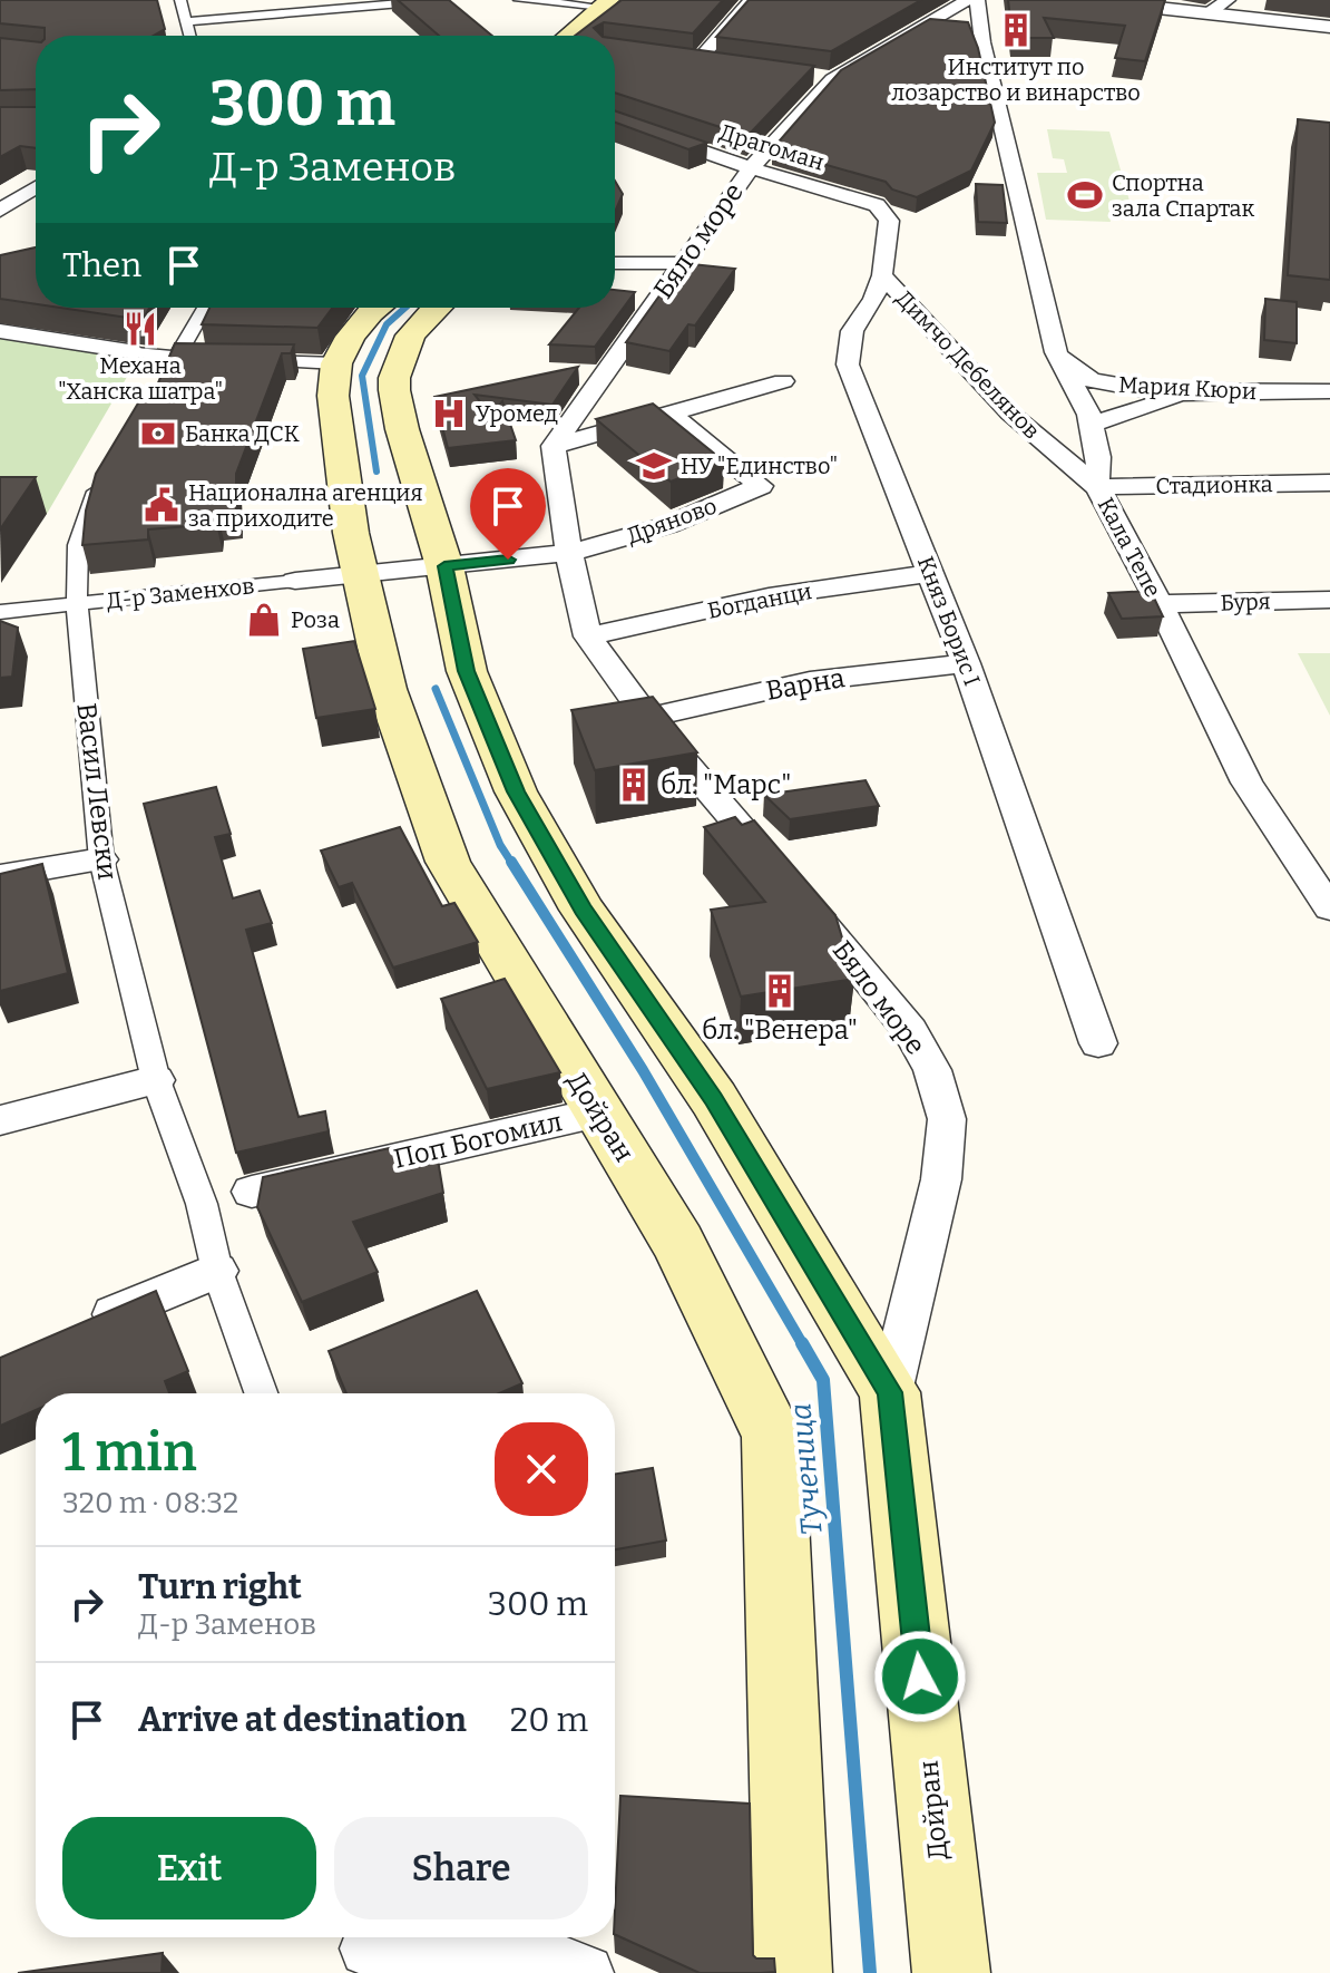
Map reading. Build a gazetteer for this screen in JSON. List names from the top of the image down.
{
  "streets": {
    "main road": ["Дойран"],
    "street": [
      "Драгоман",
      "Бяло море",
      "Димчо Дебелянов",
      "Мария Кюри",
      "Стадионка",
      "Дряново",
      "Кала Тепе",
      "Д-р Заменхов",
      "Богданци",
      "Буря",
      "Княз Борис I",
      "Варна",
      "Васил Левски",
      "Поп Богомил"
    ]
  },
  "crossings": [
    ["Драгоман", "Бяло море"],
    ["Драгоман", "Княз Борис I"],
    ["Бяло море", "Дряново"],
    ["Бяло море", "Д-р Заменхов"],
    ["Бяло море", "Богданци"],
    ["Бяло море", "Варна"],
    ["Бяло море", "Дойран"],
    ["Димчо Дебелянов", "Стадионка"],
    ["Димчо Дебелянов", "Кала Тепе"],
    ["Димчо Дебелянов", "Княз Борис I"],
    ["Мария Кюри", "Кала Тепе"],
    ["Стадионка", "Кала Тепе"],
    ["Дряново", "Д-р Заменхов"],
    ["Кала Тепе", "Буря"],
    ["Д-р Заменхов", "Васил Левски"],
    ["Д-р Заменхов", "Дойран"],
    ["Богданци", "Княз Борис I"],
    ["Княз Борис I", "Варна"],
    ["Дойран", "Поп Богомил"]
  ],
  "water": ["Тученица"],
  "places": {
    "building": ["Институт по лозарство и винарство", "бл. \"Марс\"", "бл. \"Венера\""],
    "sports": ["Спортна зала Спартак"],
    "restaurant": ["Механа \"Ханска шатра\""],
    "hospital": ["Уромед"],
    "bank": ["Банка ДСК"],
    "school or university": ["НУ \"Единство\""],
    "public building": ["Национална агенция за приходите"],
    "shop": ["Роза"]
  },
  "page": {
    "turn": ["300 m", "Д-р Заменов"],
    "then": "Then",
    "heading": ["1 min", "320 m · 08:32"],
    "list": [
      {
        "name": "Turn right",
        "note": "Д-р Заменов",
        "value": "300 m"
      },
      {
        "name": "Arrive at destination",
        "value": "20 m"
      }
    ],
    "buttons": ["Exit", "Share"]
  }
}
